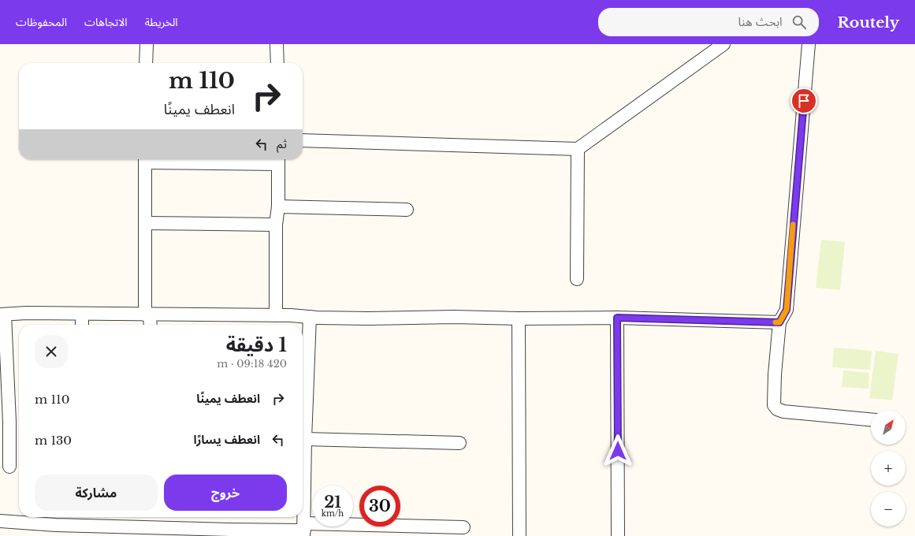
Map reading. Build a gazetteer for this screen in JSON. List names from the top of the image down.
{
  "north": "top right",
  "page": {
    "header": "Routely",
    "search": "ابحث هنا",
    "nav": ["الخريطة", "الاتجاهات", "المحفوظات"],
    "turn": ["110 m", "انعطف يمينًا"],
    "then": "ثم",
    "heading": ["1 دقيقة", "420 m · 09:18"],
    "list": [
      {
        "name": "انعطف يمينًا",
        "value": "110 m"
      },
      {
        "name": "انعطف يسارًا",
        "value": "130 m"
      }
    ],
    "map_buttons": ["+", "−"],
    "buttons": ["خروج", "مشاركة"],
    "speed": "21 km/h",
    "limit": "30"
  }
}
